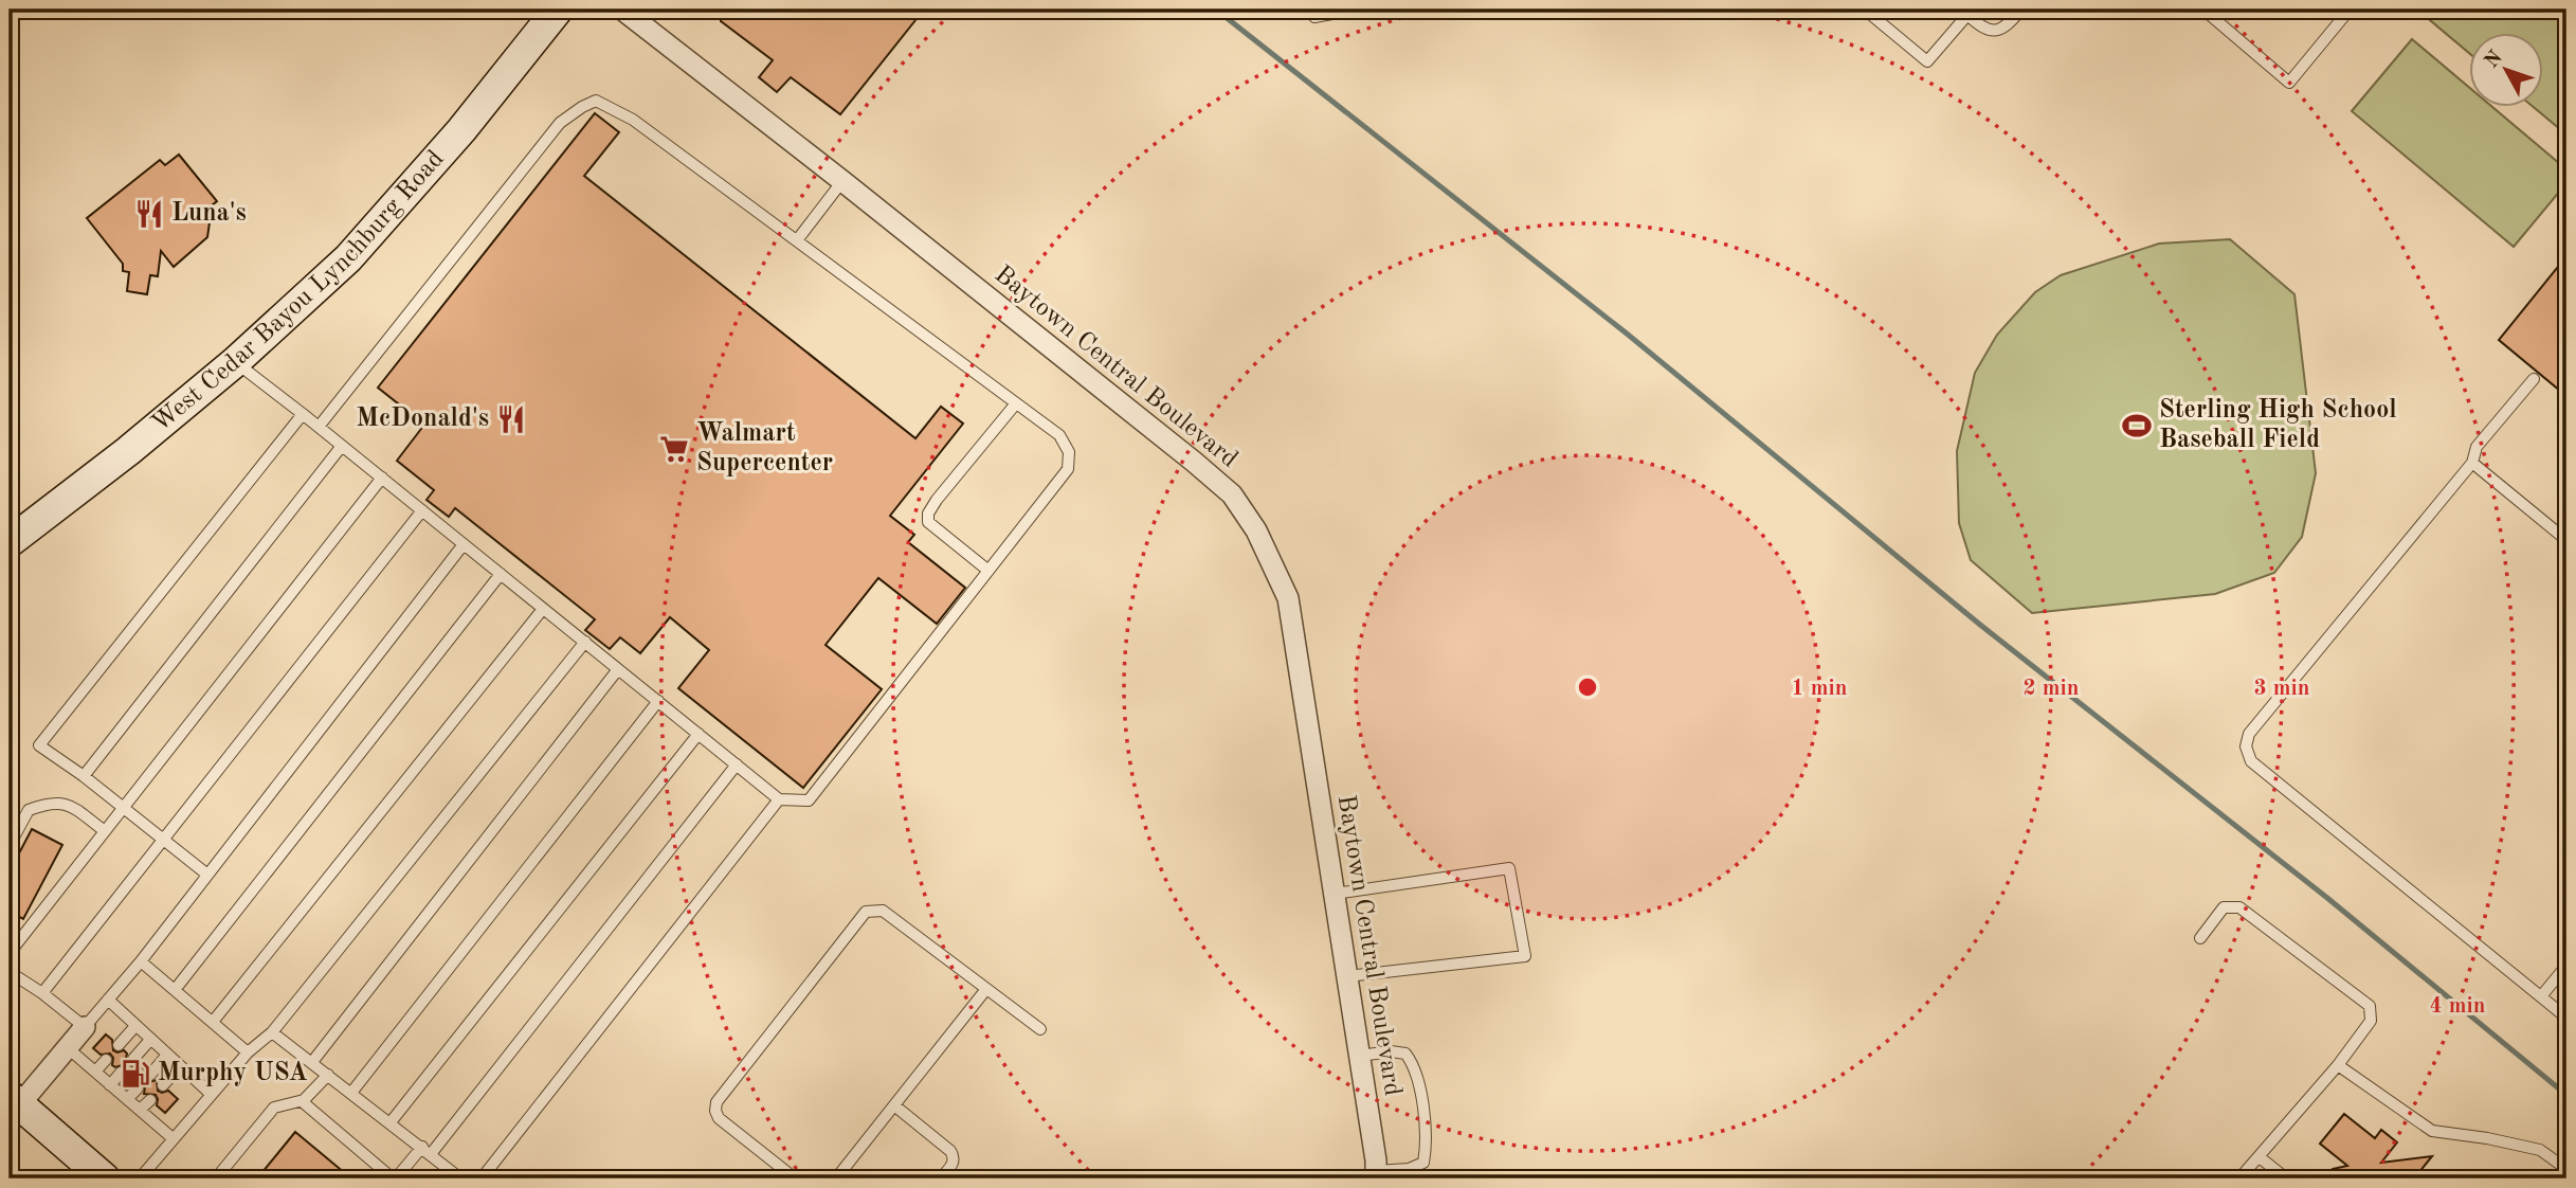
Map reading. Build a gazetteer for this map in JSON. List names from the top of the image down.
{
  "streets": {
    "main road": ["West Cedar Bayou Lynchburg Road"],
    "street": ["Baytown Central Boulevard"]
  },
  "places": {
    "restaurant": ["Luna's", "McDonald's"],
    "sports": ["Sterling High School Baseball Field"],
    "supermarket": ["Walmart Supercenter"],
    "fuel station": ["Murphy USA"]
  },
  "north": "top left",
  "rings": [
    "1 min",
    "2 min",
    "3 min",
    "4 min"
  ]
}
